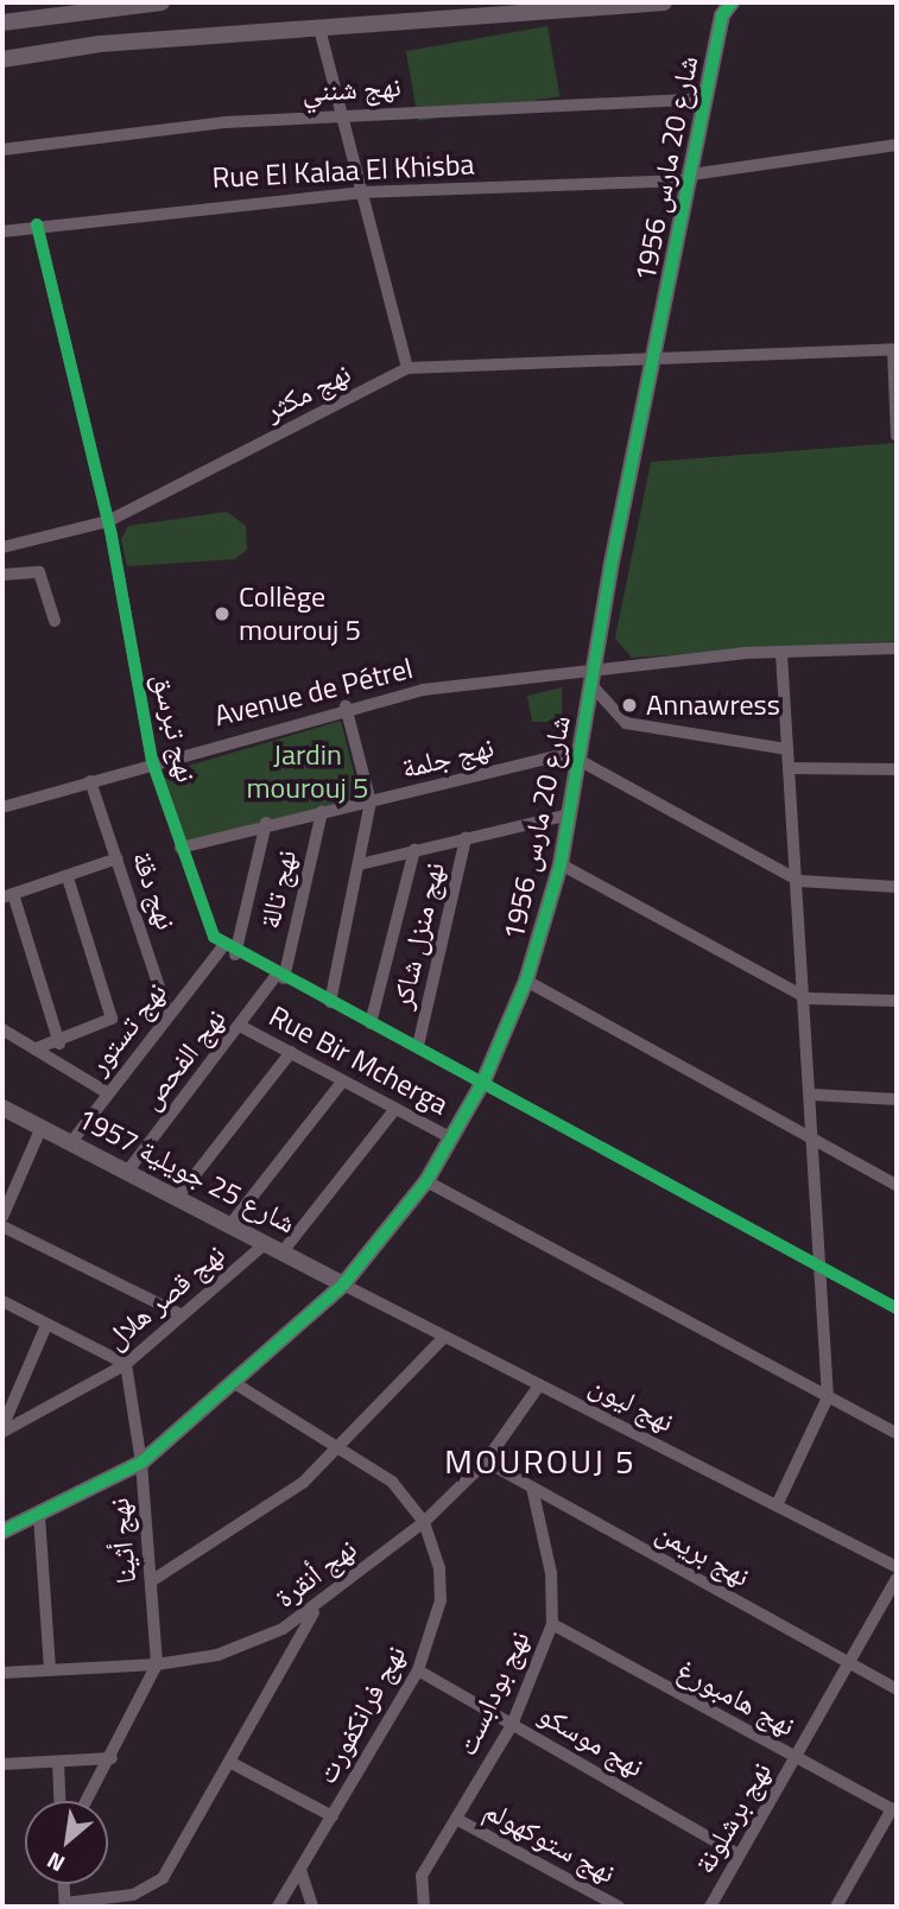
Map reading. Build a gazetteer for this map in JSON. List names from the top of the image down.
{
  "streets": {
    "street": [
      "نهج شنني",
      "شارع 20 مارس 1956",
      "Rue El Kalaa El Khisba",
      "نهج مكثر",
      "Avenue de Pétrel",
      "نهج تبرسق",
      "نهج جلمة",
      "نهج تالة",
      "نهج دقة",
      "نهج منزل شاكر",
      "نهج تستور",
      "نهج الفحص",
      "Rue Bir Mcherga",
      "شارع 25 جويلية 1957",
      "نهج قصر هلال",
      "نهج ليون",
      "نهج أثينا",
      "نهج بريمن",
      "نهج أنقرة",
      "نهج بودابست",
      "نهج هامبورغ",
      "نهج فرانكفورت",
      "نهج موسكو",
      "نهج برشلونة",
      "نهج ستوكهولم"
    ]
  },
  "crossings": [
    ["نهج شنني", "شارع 20 مارس 1956"],
    ["شارع 20 مارس 1956", "Rue El Kalaa El Khisba"],
    ["شارع 20 مارس 1956", "نهج مكثر"],
    ["شارع 20 مارس 1956", "Avenue de Pétrel"],
    ["شارع 20 مارس 1956", "نهج تبرسق"],
    ["شارع 20 مارس 1956", "نهج جلمة"],
    ["شارع 20 مارس 1956", "Rue Bir Mcherga"],
    ["شارع 20 مارس 1956", "شارع 25 جويلية 1957"],
    ["شارع 20 مارس 1956", "نهج ليون"],
    ["شارع 20 مارس 1956", "نهج أثينا"],
    ["شارع 20 مارس 1956", "نهج فرانكفورت"],
    ["Rue El Kalaa El Khisba", "نهج تبرسق"],
    ["نهج مكثر", "نهج تبرسق"],
    ["Avenue de Pétrel", "نهج تبرسق"],
    ["Avenue de Pétrel", "نهج دقة"],
    ["نهج تبرسق", "نهج جلمة"],
    ["نهج تبرسق", "نهج تالة"],
    ["نهج تبرسق", "نهج منزل شاكر"],
    ["نهج تبرسق", "نهج تستور"],
    ["نهج تبرسق", "نهج الفحص"],
    ["نهج جلمة", "نهج تالة"],
    ["نهج تالة", "نهج الفحص"],
    ["نهج دقة", "نهج تستور"],
    ["نهج تستور", "شارع 25 جويلية 1957"],
    ["نهج الفحص", "Rue Bir Mcherga"],
    ["نهج الفحص", "شارع 25 جويلية 1957"],
    ["شارع 25 جويلية 1957", "نهج قصر هلال"],
    ["شارع 25 جويلية 1957", "نهج ليون"],
    ["نهج قصر هلال", "نهج أثينا"],
    ["نهج ليون", "نهج أنقرة"],
    ["نهج أثينا", "نهج أنقرة"],
    ["نهج بريمن", "نهج أنقرة"],
    ["نهج بريمن", "نهج بودابست"],
    ["نهج بريمن", "نهج برشلونة"],
    ["نهج أنقرة", "نهج فرانكفورت"],
    ["نهج بودابست", "نهج هامبورغ"],
    ["نهج بودابست", "نهج موسكو"],
    ["نهج بودابست", "نهج ستوكهولم"],
    ["نهج هامبورغ", "نهج برشلونة"],
    ["نهج فرانكفورت", "نهج موسكو"],
    ["نهج موسكو", "نهج برشلونة"]
  ],
  "districts": ["MOUROUJ 5"],
  "parks": ["Jardin mourouj 5"],
  "places": ["Collège mourouj 5", "Annawress"],
  "north": "bottom left"
}
